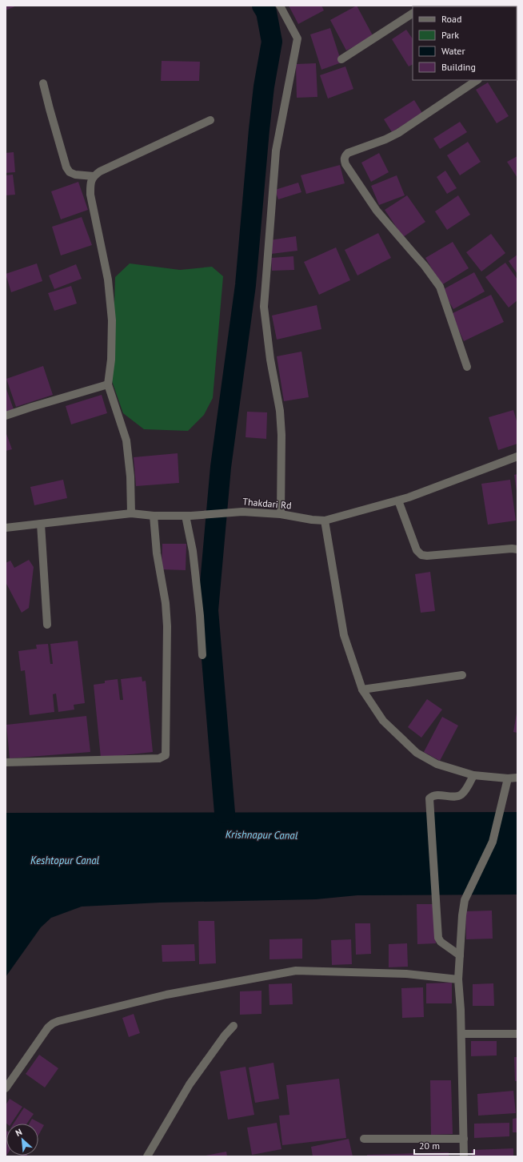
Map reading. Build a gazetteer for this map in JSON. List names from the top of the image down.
{
  "streets": {
    "street": ["Thakdari Rd"]
  },
  "water": ["Krishnapur Canal", "Keshtopur Canal"],
  "legend": [
    "Road",
    "Park",
    "Water",
    "Building"
  ],
  "scale_bar": "20 m",
  "north": "top left"
}
